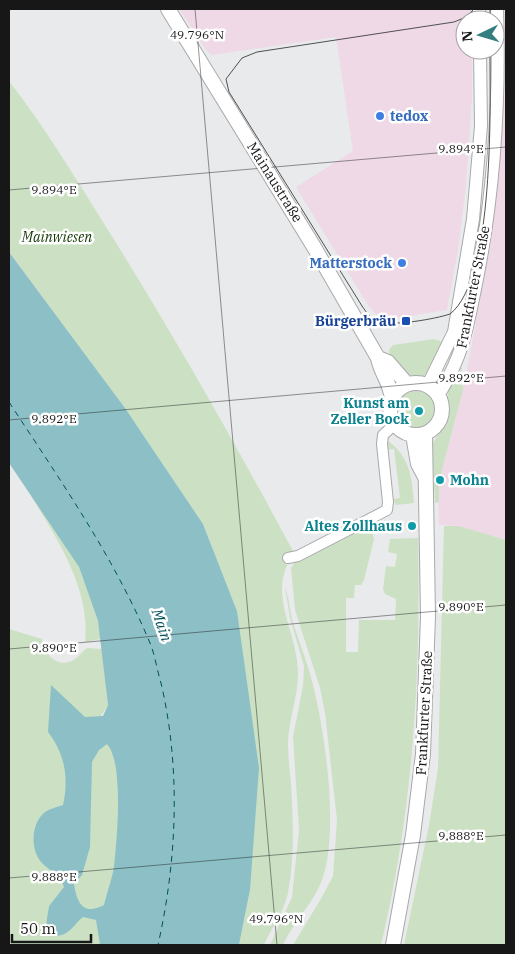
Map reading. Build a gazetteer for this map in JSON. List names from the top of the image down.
{
  "streets": {
    "main road": ["Mainaustraße", "Frankfurter Straße"]
  },
  "crossings": [
    ["Mainaustraße", "Frankfurter Straße"]
  ],
  "water": ["Main"],
  "parks": ["Mainwiesen"],
  "places": {
    "other": [
      "tedox",
      "Matterstock",
      "Kunst am Zeller Bock",
      "Mohn",
      "Altes Zollhaus"
    ],
    "transit": ["Bürgerbräu"]
  },
  "scale_bar": "50 m",
  "north": "left",
  "coordinates": [
    "49.796°N",
    "9.894°E",
    "9.892°E",
    "9.890°E",
    "9.888°E"
  ]
}
